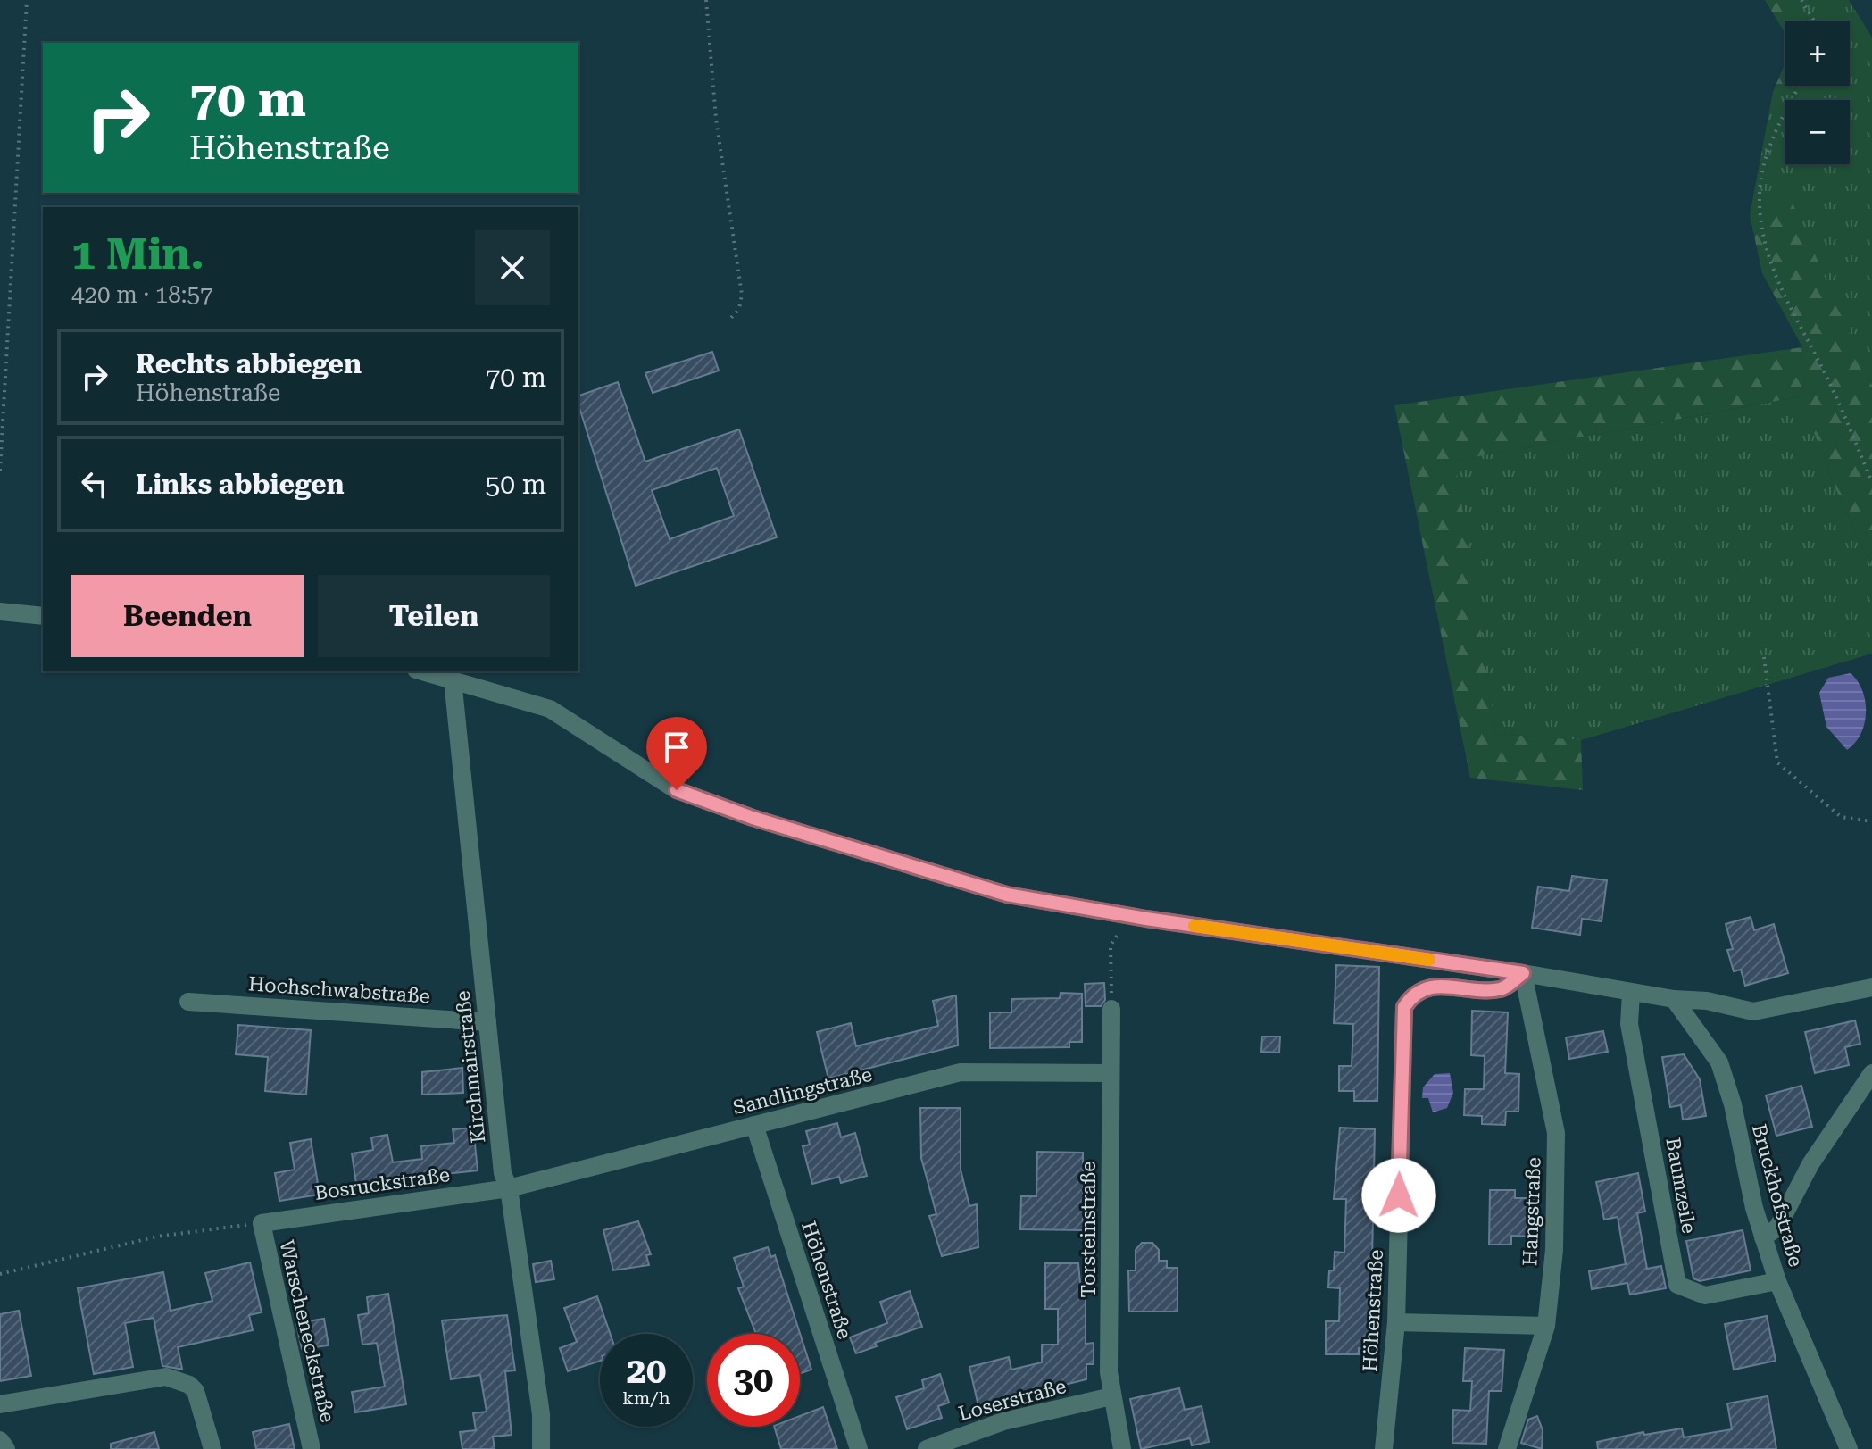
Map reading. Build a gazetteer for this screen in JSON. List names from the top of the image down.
{
  "streets": {
    "street": [
      "Hochschwabstraße",
      "Kirchmairstraße",
      "Sandlingstraße",
      "Bosruckstraße",
      "Baumzeile",
      "Bruckhofstraße",
      "Hangstraße",
      "Torsteinstraße",
      "Höhenstraße",
      "Warscheneckstraße",
      "Loserstraße"
    ]
  },
  "crossings": [
    ["Hochschwabstraße", "Kirchmairstraße"],
    ["Kirchmairstraße", "Sandlingstraße"],
    ["Kirchmairstraße", "Bosruckstraße"],
    ["Sandlingstraße", "Bosruckstraße"],
    ["Sandlingstraße", "Torsteinstraße"],
    ["Sandlingstraße", "Höhenstraße"],
    ["Bosruckstraße", "Warscheneckstraße"],
    ["Baumzeile", "Bruckhofstraße"],
    ["Hangstraße", "Höhenstraße"],
    ["Torsteinstraße", "Loserstraße"]
  ],
  "page": {
    "map_buttons": ["+", "−"],
    "turn": ["70 m", "Höhenstraße"],
    "heading": ["1 Min.", "420 m · 18:57"],
    "list": [
      {
        "name": "Rechts abbiegen",
        "note": "Höhenstraße",
        "value": "70 m"
      },
      {
        "name": "Links abbiegen",
        "value": "50 m"
      }
    ],
    "buttons": ["Beenden", "Teilen"],
    "speed": "20 km/h",
    "limit": "30"
  }
}
